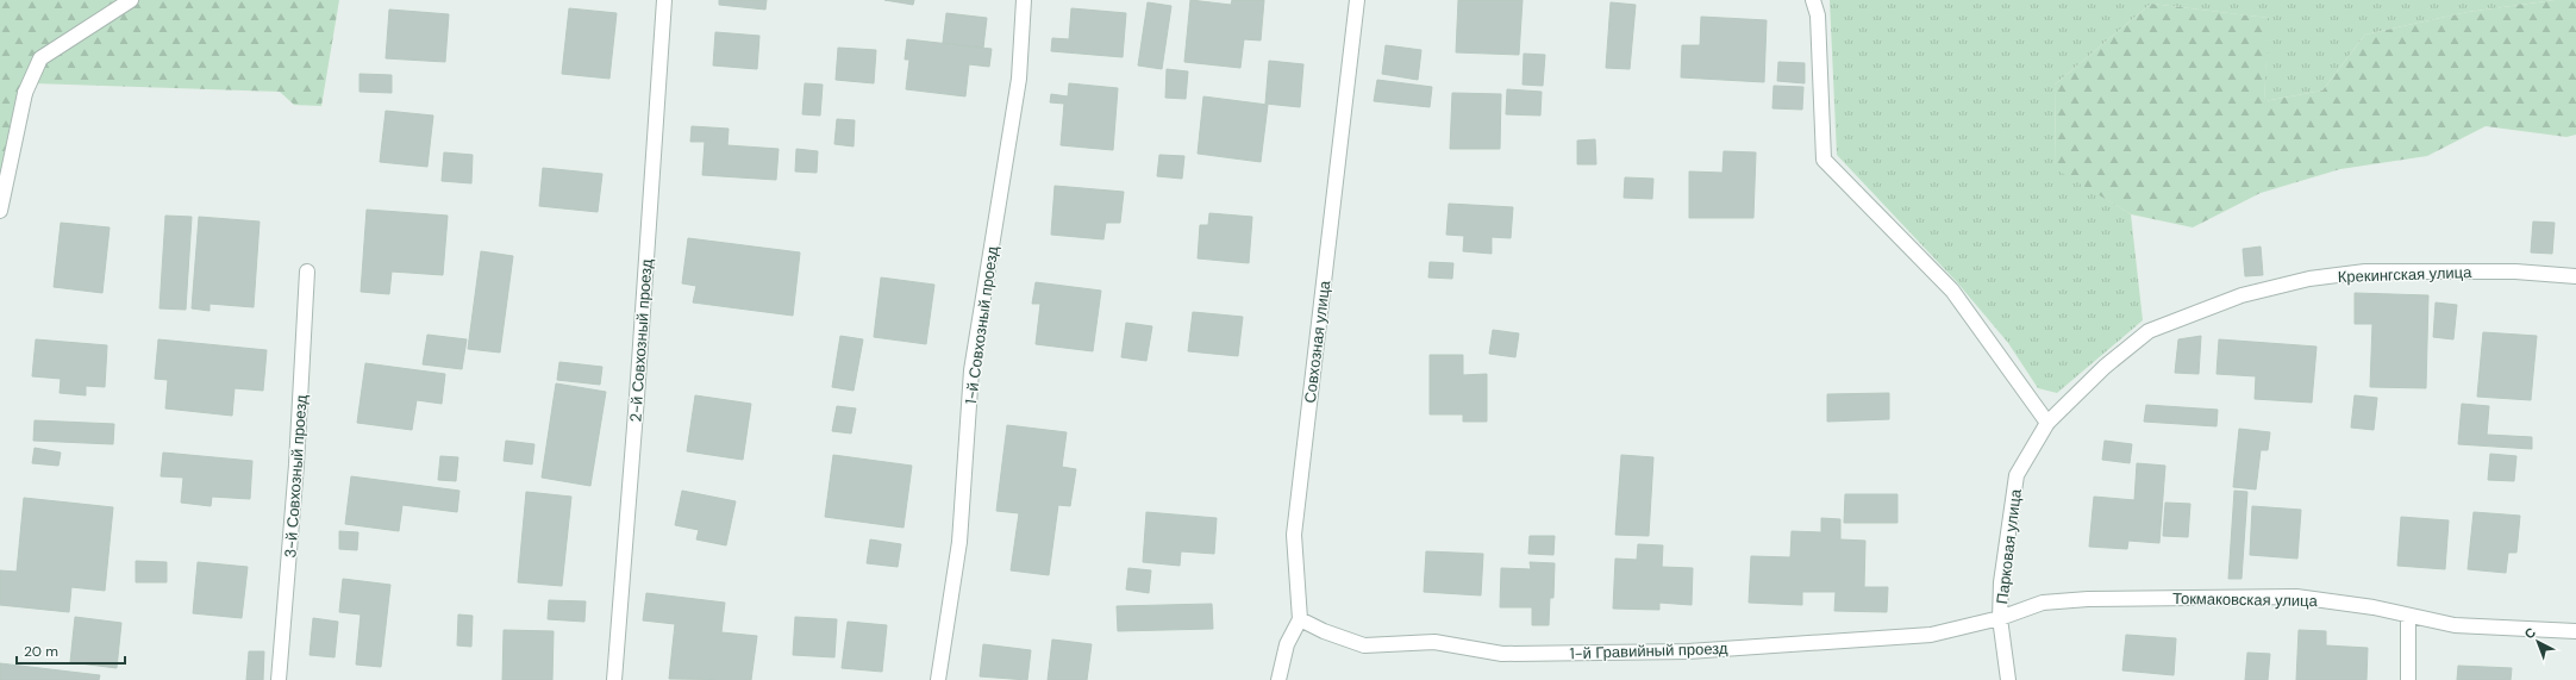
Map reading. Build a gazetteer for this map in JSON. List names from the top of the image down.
{
  "streets": {
    "street": [
      "Крекингская улица",
      "1-й Совхозный проезд",
      "2-й Совхозный проезд",
      "Совхозная улица",
      "3-й Совхозный проезд",
      "Парковая улица",
      "Токмаковская улица",
      "1-й Гравийный проезд"
    ]
  },
  "crossings": [
    ["Крекингская улица", "Парковая улица"],
    ["Совхозная улица", "1-й Гравийный проезд"],
    ["Парковая улица", "Токмаковская улица"],
    ["Парковая улица", "1-й Гравийный проезд"],
    ["Токмаковская улица", "1-й Гравийный проезд"]
  ],
  "scale_bar": "20 m",
  "north": "top left"
}
